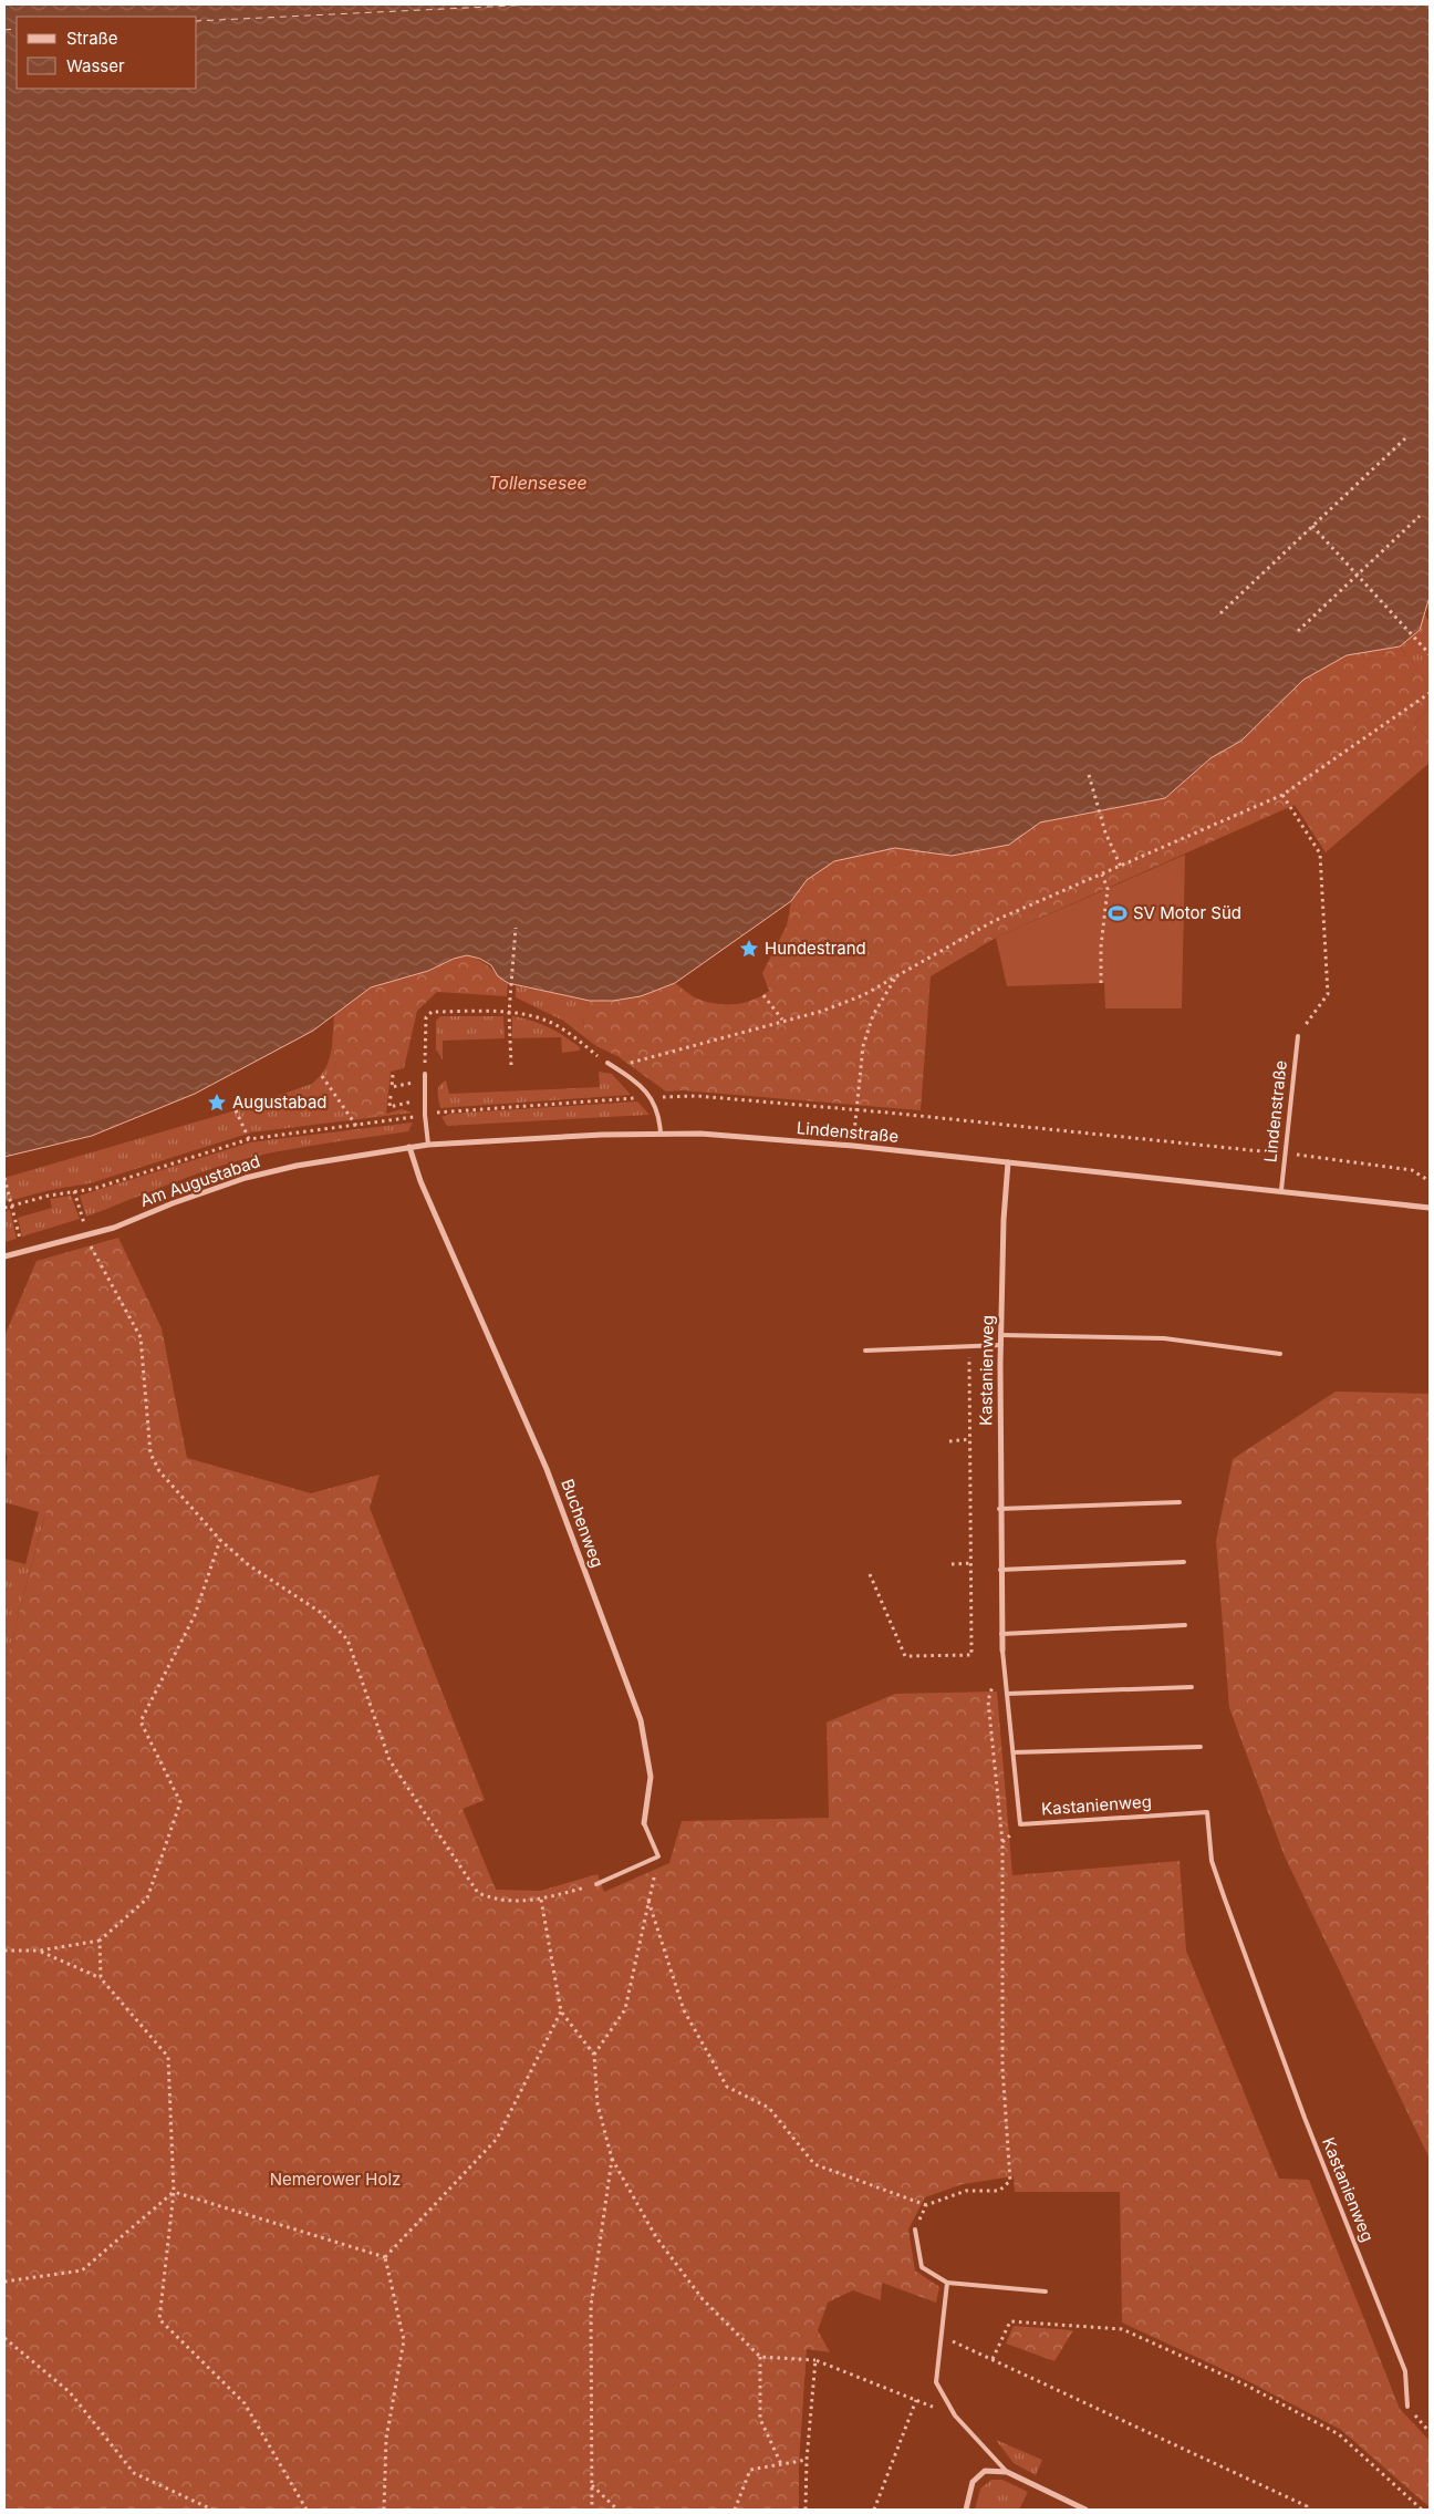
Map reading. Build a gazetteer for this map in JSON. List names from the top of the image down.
{
  "streets": {
    "street": [
      "Lindenstraße",
      "Am Augustabad",
      "Kastanienweg",
      "Buchenweg"
    ]
  },
  "crossings": [
    ["Lindenstraße", "Am Augustabad"],
    ["Lindenstraße", "Kastanienweg"],
    ["Lindenstraße", "Buchenweg"],
    ["Am Augustabad", "Buchenweg"]
  ],
  "water": ["Tollensesee"],
  "parks": ["Nemerower Holz"],
  "places": {
    "sports": ["SV Motor Süd"],
    "place": ["Hundestrand", "Augustabad"]
  },
  "legend": ["Straße", "Wasser"]
}
